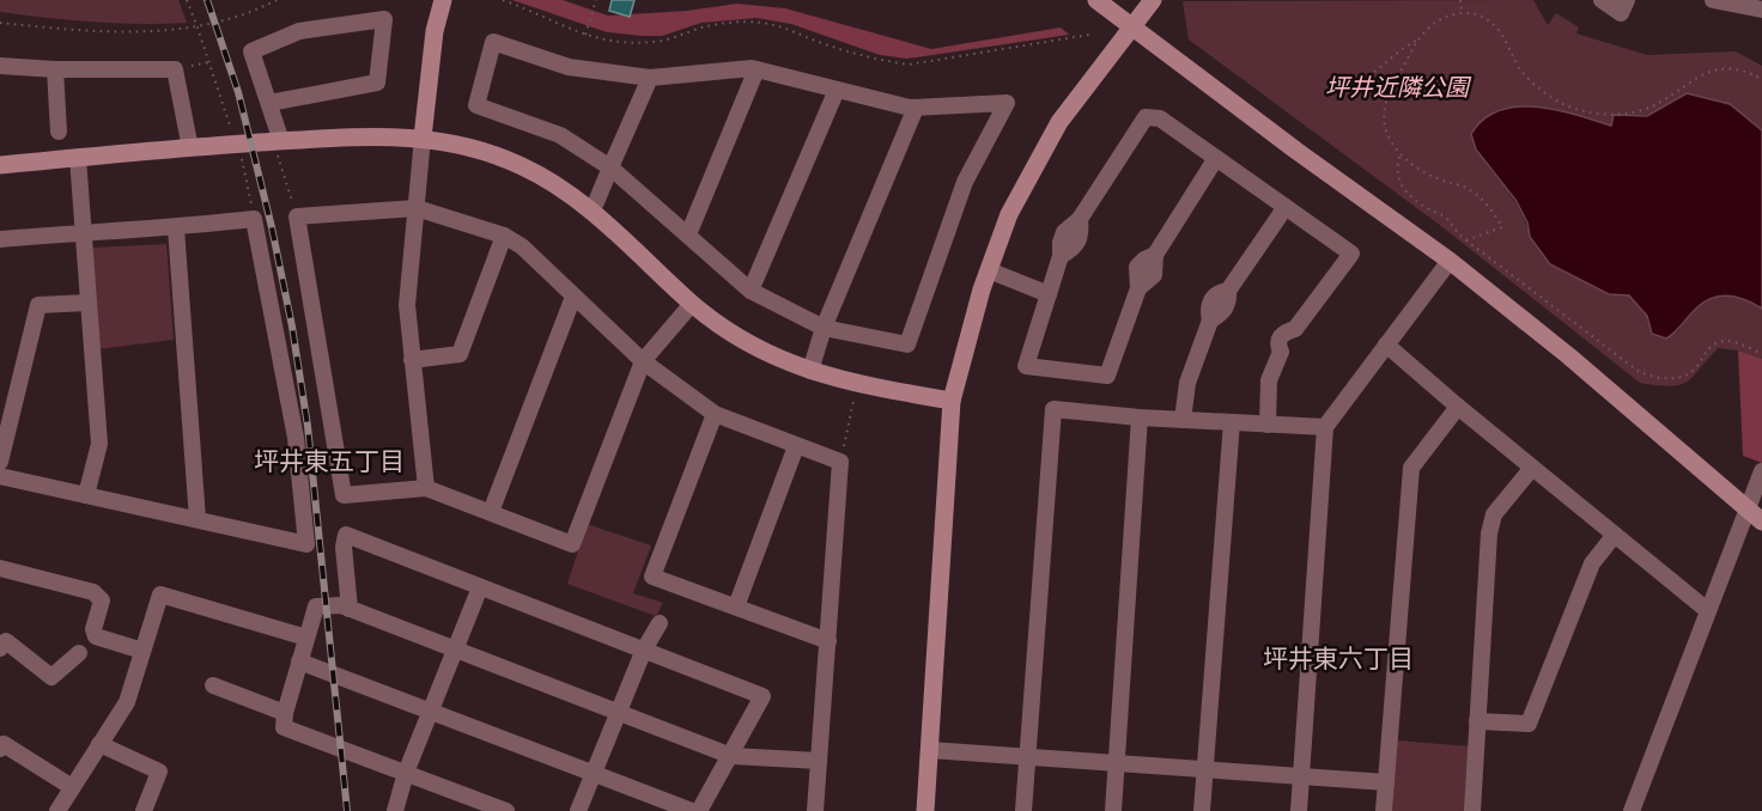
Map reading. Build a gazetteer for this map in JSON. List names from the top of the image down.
{
  "districts": ["坪井東五丁目", "坪井東六丁目"],
  "parks": ["坪井近隣公園"]
}
